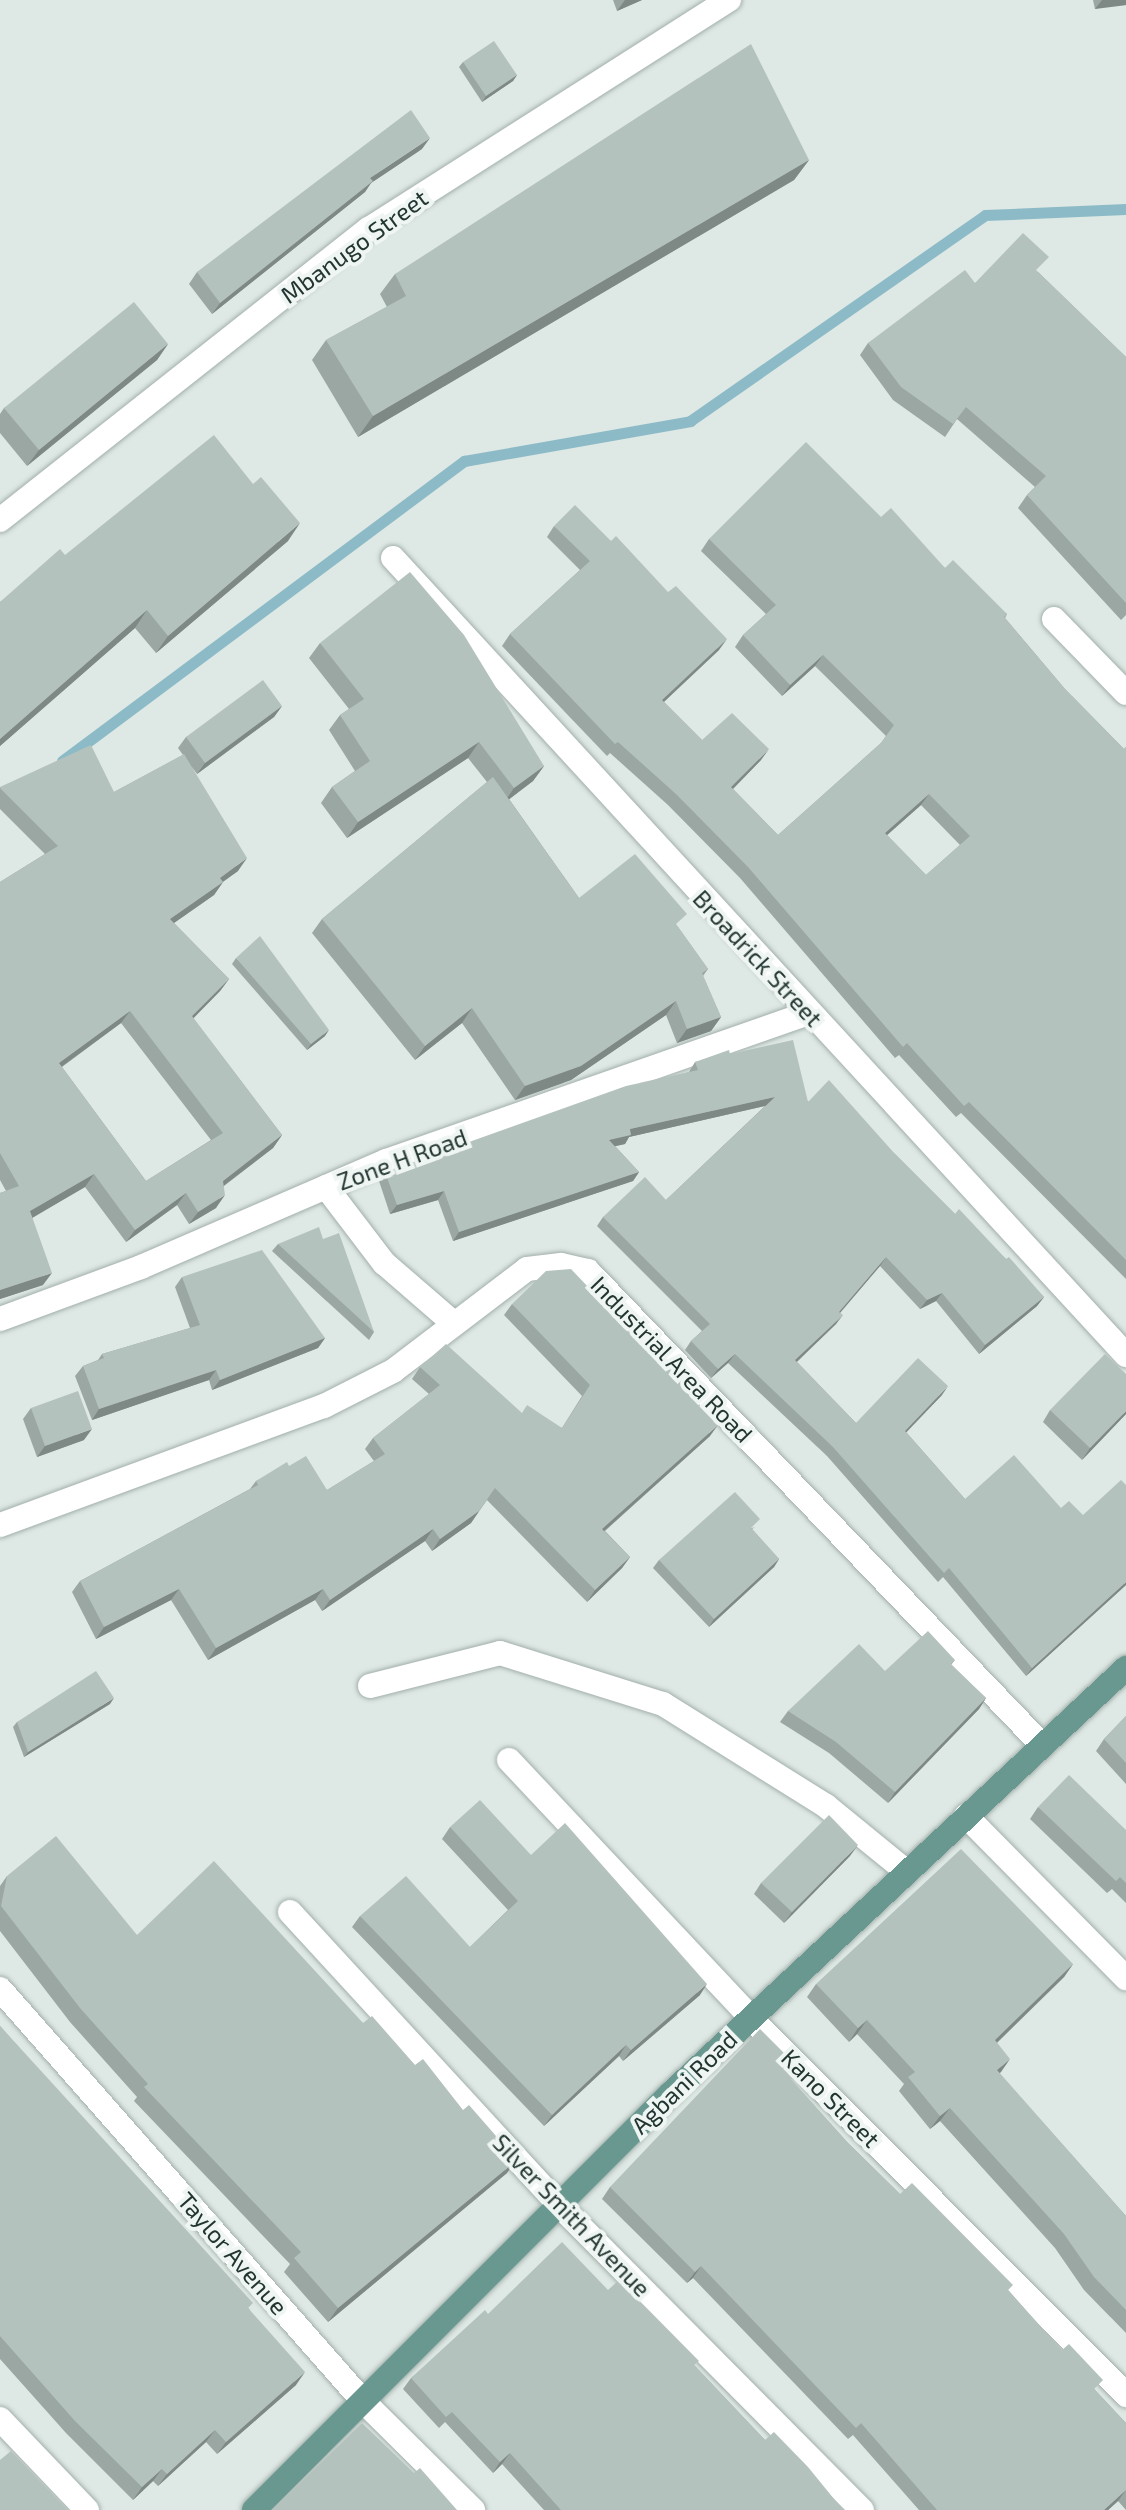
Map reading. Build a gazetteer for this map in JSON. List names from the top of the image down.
{
  "streets": {
    "main road": ["Agbani Road"],
    "street": [
      "Mbanugo Street",
      "Broadrick Street",
      "Zone H Road",
      "Industrial Area Road",
      "Kano Street",
      "Silver Smith Avenue",
      "Taylor Avenue"
    ]
  },
  "crossings": [
    ["Broadrick Street", "Zone H Road"],
    ["Industrial Area Road", "Agbani Road"],
    ["Agbani Road", "Kano Street"],
    ["Agbani Road", "Silver Smith Avenue"],
    ["Agbani Road", "Taylor Avenue"]
  ]
}
